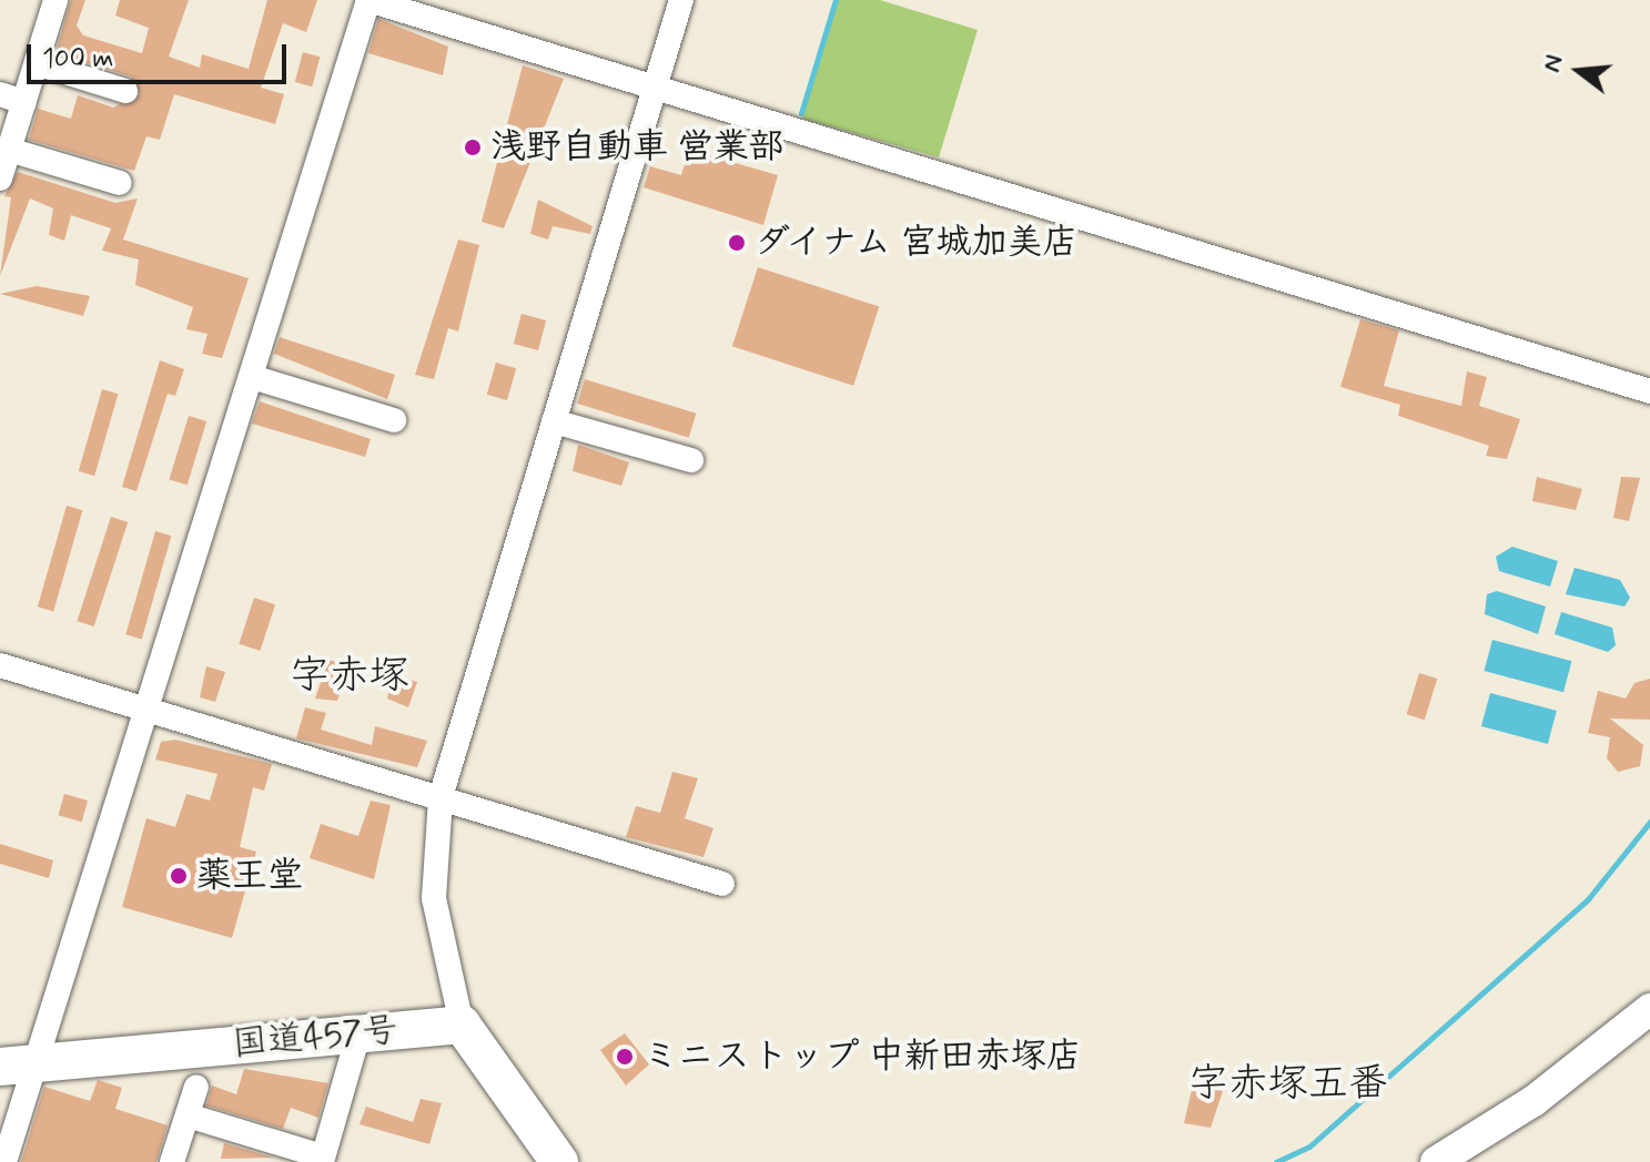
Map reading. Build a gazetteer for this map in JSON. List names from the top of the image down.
{
  "streets": {
    "highway": ["国道457号"]
  },
  "districts": ["字赤塚", "字赤塚五番"],
  "places": [
    "浅野自動車 営業部",
    "ダイナム 宮城加美店",
    "薬王堂",
    "ミニストップ 中新田赤塚店"
  ],
  "scale_bar": "100 m",
  "north": "left"
}
